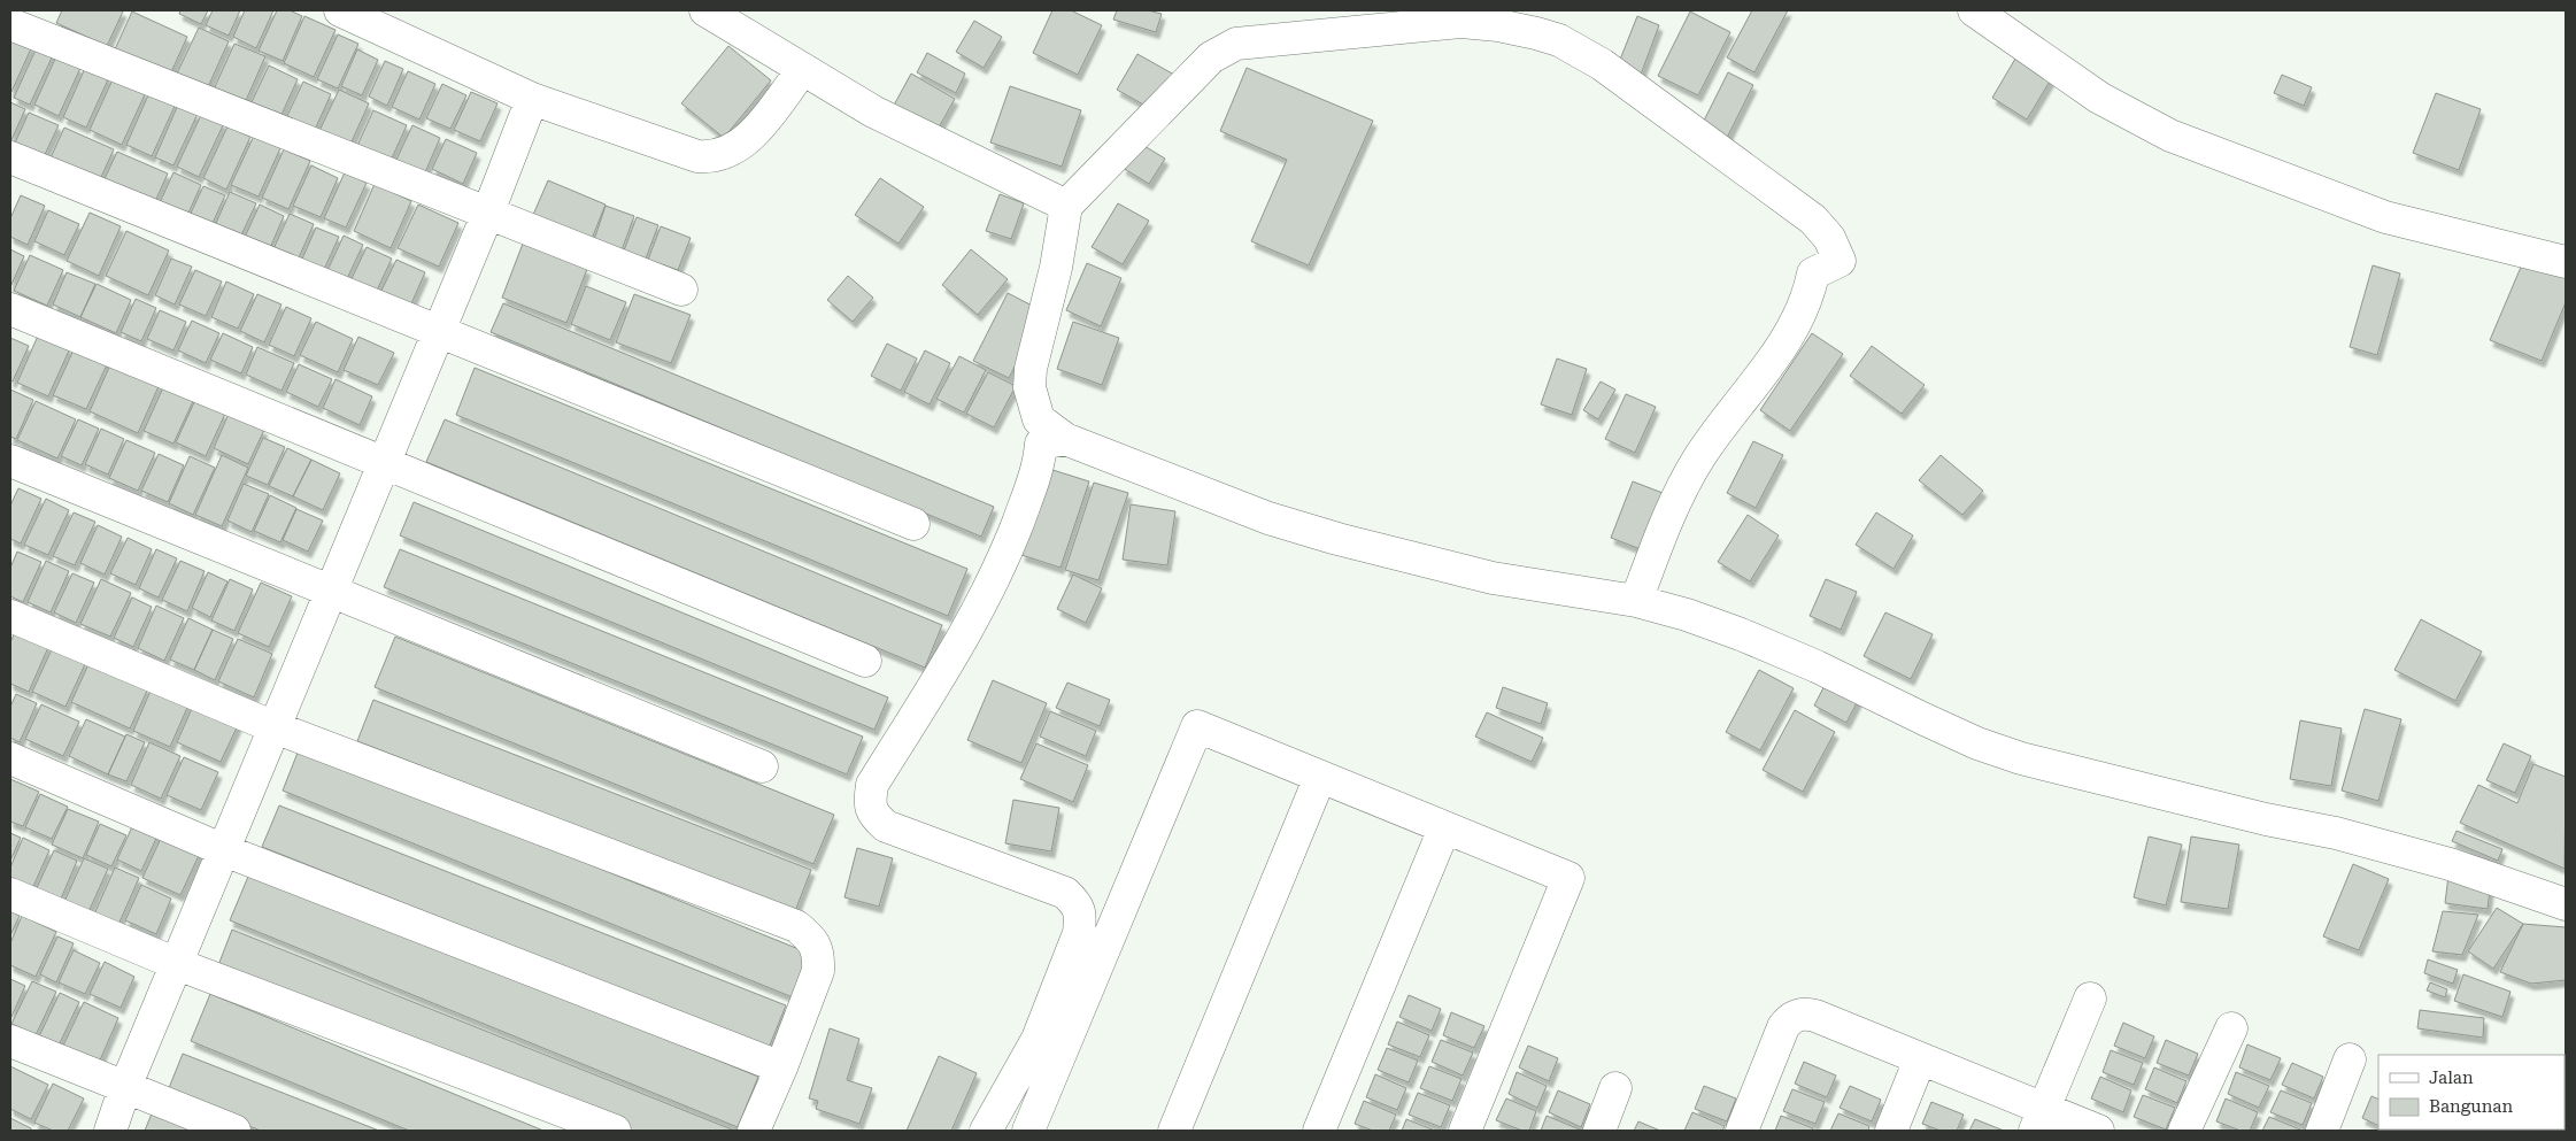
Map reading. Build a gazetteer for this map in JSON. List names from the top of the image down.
{
  "legend": ["Jalan", "Bangunan"]
}
